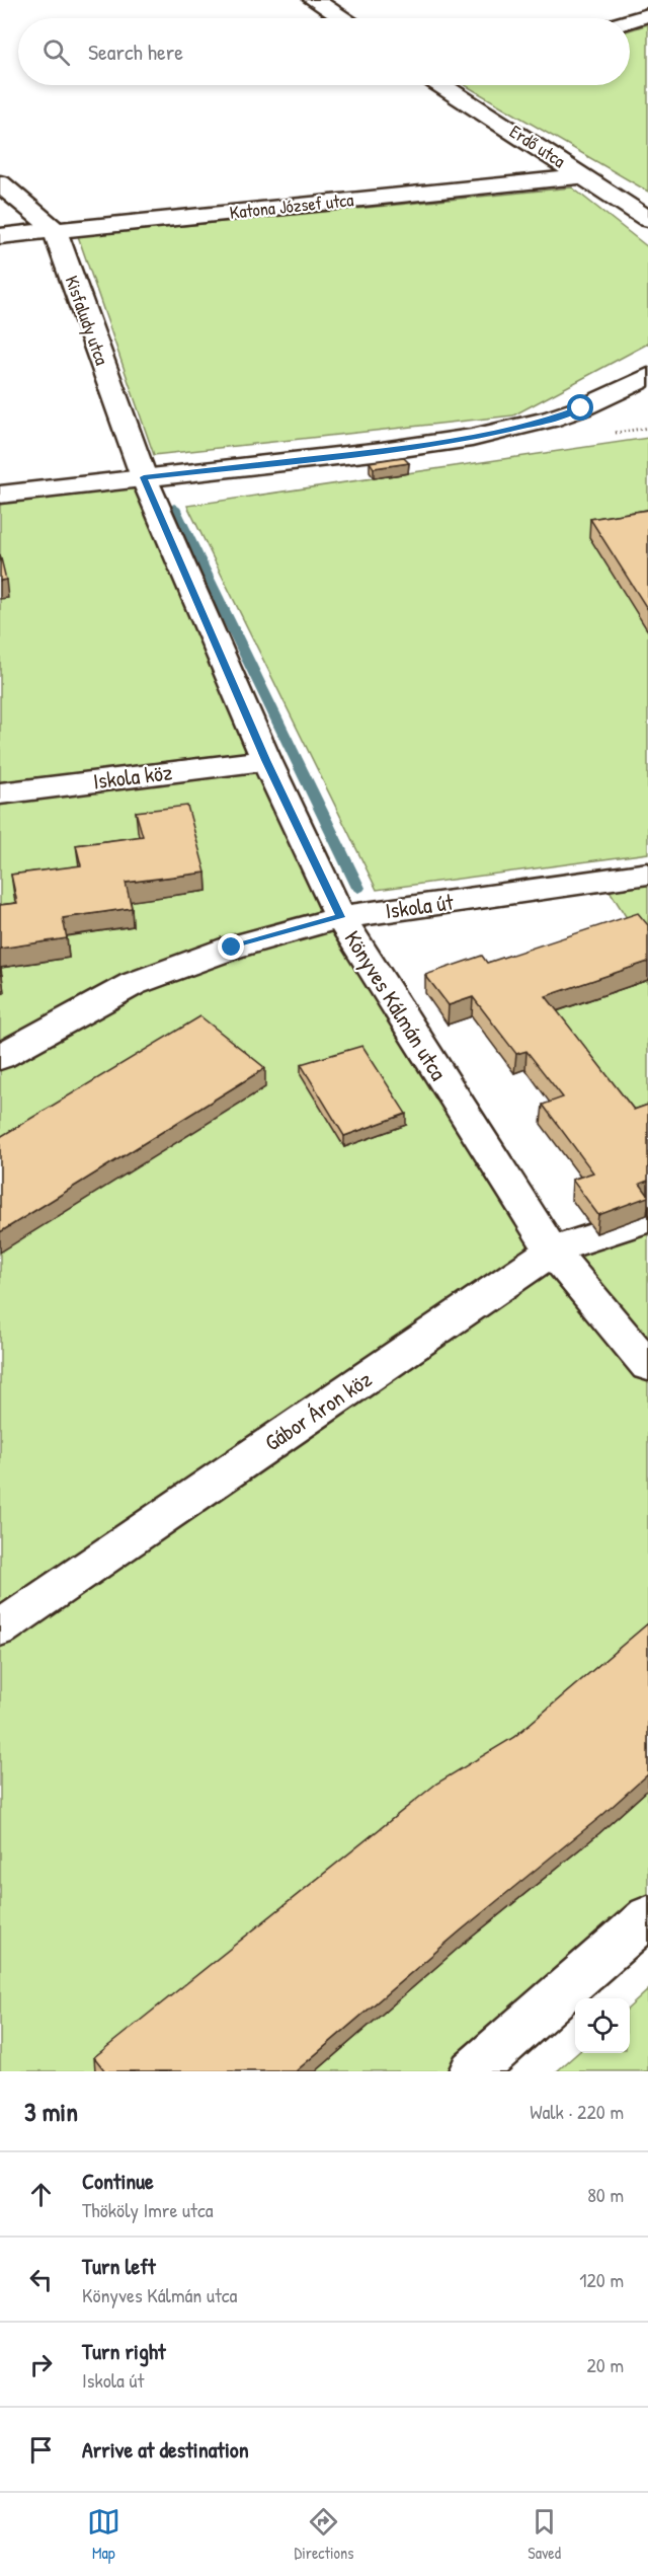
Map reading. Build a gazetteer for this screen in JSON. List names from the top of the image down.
{
  "streets": {
    "street": [
      "Erdő utca",
      "Katona József utca",
      "Kisfaludy utca",
      "Iskola köz",
      "Iskola út",
      "Könyves Kálmán utca",
      "Gábor Áron köz"
    ]
  },
  "crossings": [
    ["Erdő utca", "Katona József utca"],
    ["Katona József utca", "Kisfaludy utca"],
    ["Kisfaludy utca", "Könyves Kálmán utca"],
    ["Iskola köz", "Könyves Kálmán utca"],
    ["Iskola út", "Könyves Kálmán utca"],
    ["Könyves Kálmán utca", "Gábor Áron köz"]
  ],
  "page": {
    "search": "Search here",
    "heading": ["3 min", "Walk · 220 m"],
    "list": [
      ["Continue", "Thököly Imre utca", "80 m"],
      ["Turn left", "Könyves Kálmán utca", "120 m"],
      ["Turn right", "Iskola út", "20 m"],
      "Arrive at destination"
    ],
    "nav": ["Map", "Directions", "Saved"]
  }
}
